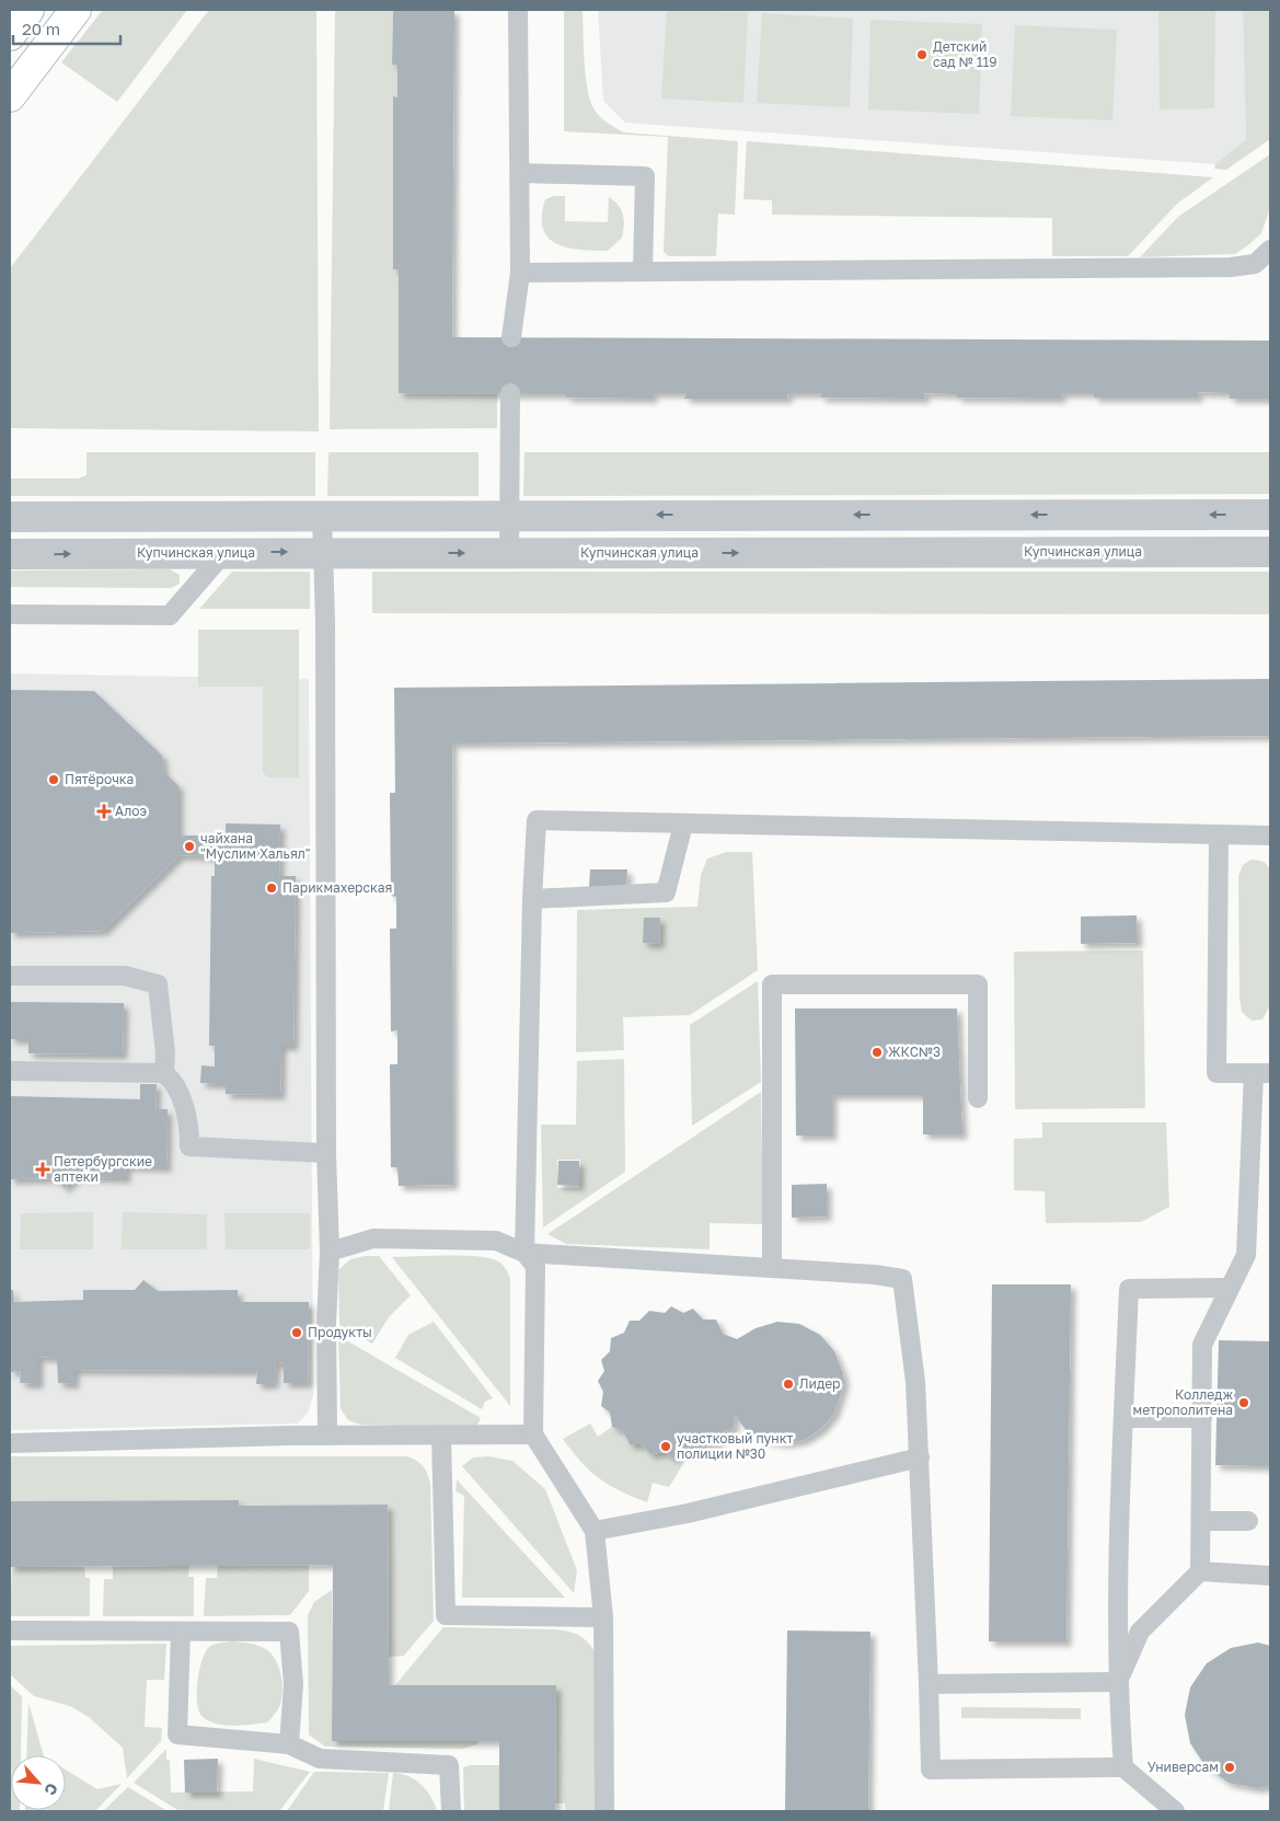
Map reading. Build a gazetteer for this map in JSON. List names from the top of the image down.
{
  "streets": {
    "street": ["Купчинская улица"]
  },
  "places": {
    "other": [
      "Детский сад № 119",
      "Пятёрочка",
      "чайхана \"Муслим Хальял\"",
      "Парикмахерская",
      "ЖКС№3",
      "Продукты",
      "Лидер",
      "Колледж метрополитена",
      "участковый пункт полиции №30",
      "Универсам"
    ],
    "health": ["Алоэ", "Петербургские аптеки"]
  },
  "scale_bar": "20 m",
  "north": "bottom right"
}
